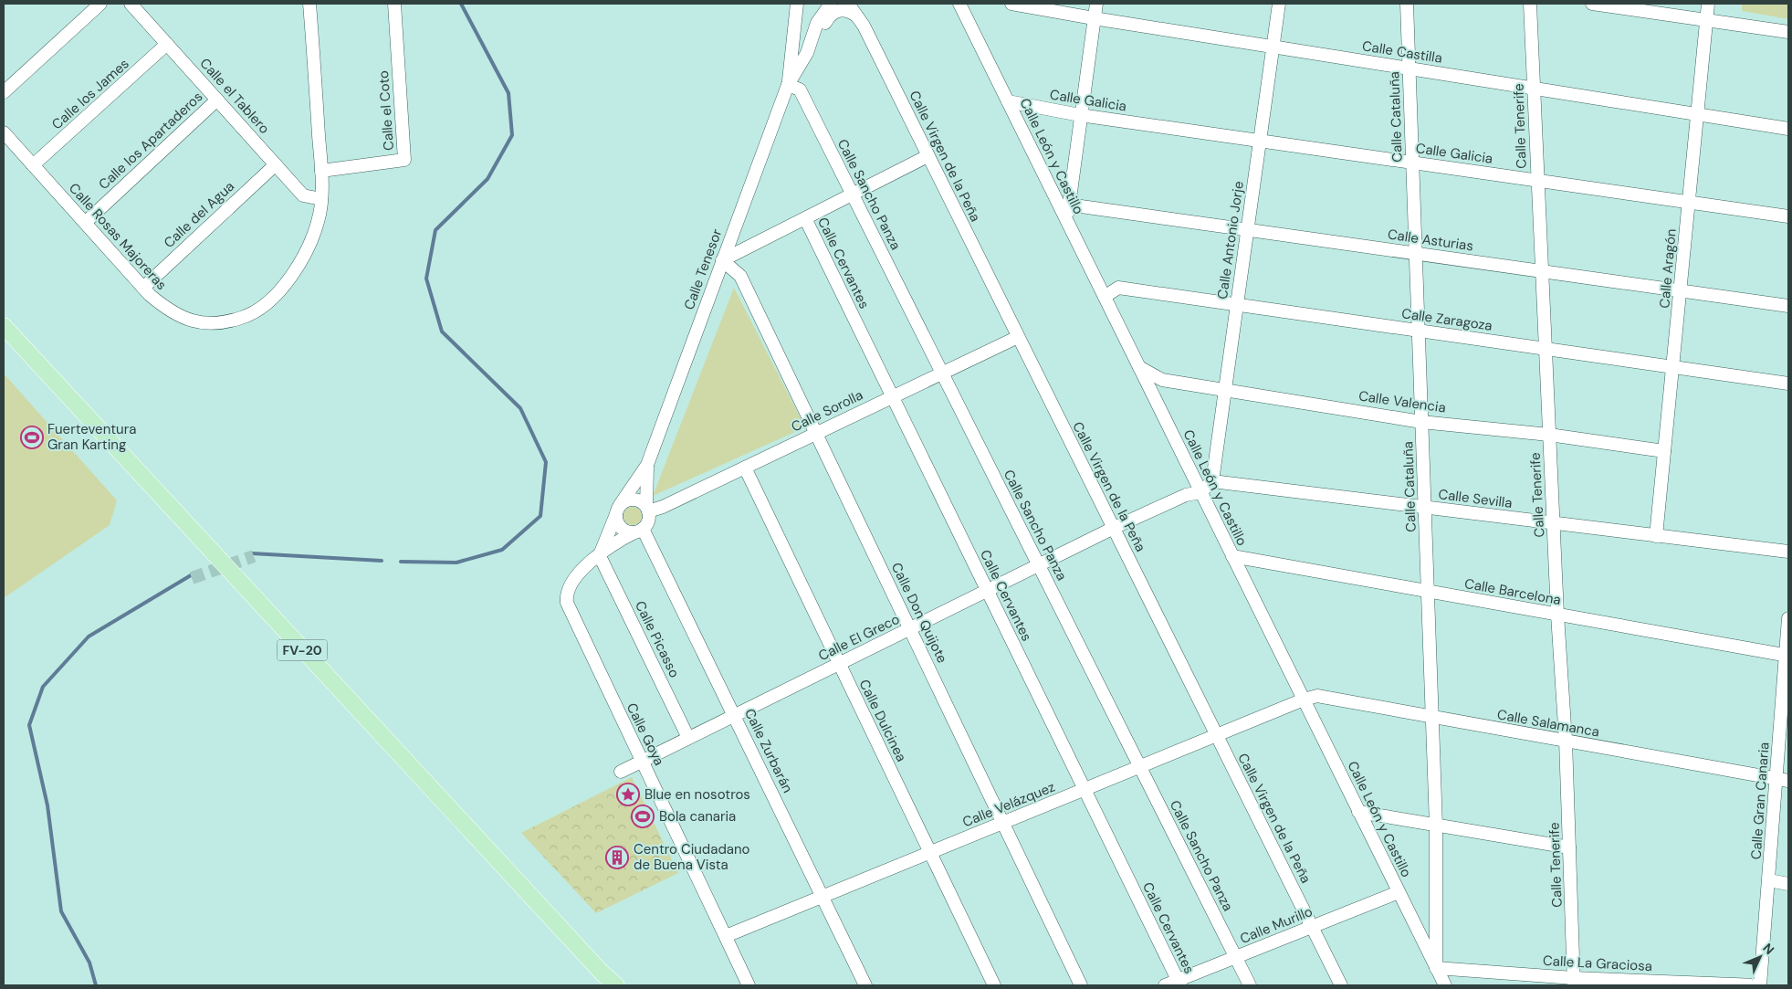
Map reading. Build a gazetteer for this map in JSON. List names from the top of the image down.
{
  "streets": {
    "main road": ["FV-20"],
    "street": [
      "Calle Castilla",
      "Calle los James",
      "Calle el Tablero",
      "Calle Galicia",
      "Calle el Coto",
      "Calle Cataluña",
      "Calle Tenerife",
      "Calle los Apartaderos",
      "Calle Virgen de la Peña",
      "Calle León y Castillo",
      "Calle Sancho Panza",
      "Calle del Agua",
      "Calle Rosas Majoreras",
      "Calle Antonio Jorje",
      "Calle Asturias",
      "Calle Cervantes",
      "Calle Aragón",
      "Calle Tenesor",
      "Calle Zaragoza",
      "Calle Valencia",
      "Calle Sorolla",
      "Calle Sevilla",
      "Calle Barcelona",
      "Calle Don Quijote",
      "Calle El Greco",
      "Calle Picasso",
      "Calle Dulcinea",
      "Calle Salamanca",
      "Calle Goya",
      "Calle Zurbarán",
      "Calle Gran Canaria",
      "Calle Velázquez",
      "Calle Murillo",
      "Calle La Graciosa"
    ]
  },
  "crossings": [
    ["Calle Castilla", "Calle Cataluña"],
    ["Calle Castilla", "Calle Tenerife"],
    ["Calle Castilla", "Calle Antonio Jorje"],
    ["Calle Castilla", "Calle Aragón"],
    ["Calle los James", "Calle el Tablero"],
    ["Calle los James", "Calle Rosas Majoreras"],
    ["Calle el Tablero", "Calle los Apartaderos"],
    ["Calle el Tablero", "Calle del Agua"],
    ["Calle el Tablero", "Calle Rosas Majoreras"],
    ["Calle Galicia", "Calle Cataluña"],
    ["Calle Galicia", "Calle Tenerife"],
    ["Calle Galicia", "Calle León y Castillo"],
    ["Calle Galicia", "Calle Antonio Jorje"],
    ["Calle Galicia", "Calle Aragón"],
    ["Calle el Coto", "Calle Rosas Majoreras"],
    ["Calle Cataluña", "Calle León y Castillo"],
    ["Calle Cataluña", "Calle Asturias"],
    ["Calle Cataluña", "Calle Zaragoza"],
    ["Calle Cataluña", "Calle Valencia"],
    ["Calle Cataluña", "Calle Sevilla"],
    ["Calle Cataluña", "Calle Barcelona"],
    ["Calle Cataluña", "Calle Salamanca"],
    ["Calle Cataluña", "Calle La Graciosa"],
    ["Calle Tenerife", "Calle Asturias"],
    ["Calle Tenerife", "Calle Zaragoza"],
    ["Calle Tenerife", "Calle Valencia"],
    ["Calle Tenerife", "Calle Sevilla"],
    ["Calle Tenerife", "Calle Barcelona"],
    ["Calle Tenerife", "Calle Salamanca"],
    ["Calle Tenerife", "Calle La Graciosa"],
    ["Calle los Apartaderos", "Calle Rosas Majoreras"],
    ["Calle Virgen de la Peña", "Calle Sorolla"],
    ["Calle Virgen de la Peña", "Calle El Greco"],
    ["Calle Virgen de la Peña", "Calle Velázquez"],
    ["Calle Virgen de la Peña", "Calle Murillo"],
    ["Calle León y Castillo", "Calle Zaragoza"],
    ["Calle León y Castillo", "Calle Valencia"],
    ["Calle León y Castillo", "Calle Barcelona"],
    ["Calle León y Castillo", "Calle El Greco"],
    ["Calle León y Castillo", "Calle Salamanca"],
    ["Calle León y Castillo", "Calle Velázquez"],
    ["Calle León y Castillo", "Calle Murillo"],
    ["Calle León y Castillo", "Calle La Graciosa"],
    ["Calle Sancho Panza", "Calle Tenesor"],
    ["Calle Sancho Panza", "Calle Sorolla"],
    ["Calle Sancho Panza", "Calle El Greco"],
    ["Calle Sancho Panza", "Calle Velázquez"],
    ["Calle Sancho Panza", "Calle Murillo"],
    ["Calle del Agua", "Calle Rosas Majoreras"],
    ["Calle Antonio Jorje", "Calle Asturias"],
    ["Calle Antonio Jorje", "Calle Zaragoza"],
    ["Calle Antonio Jorje", "Calle Valencia"],
    ["Calle Antonio Jorje", "Calle Sevilla"],
    ["Calle Asturias", "Calle Aragón"],
    ["Calle Cervantes", "Calle Sorolla"],
    ["Calle Cervantes", "Calle El Greco"],
    ["Calle Cervantes", "Calle Velázquez"],
    ["Calle Cervantes", "Calle Murillo"],
    ["Calle Aragón", "Calle Zaragoza"],
    ["Calle Aragón", "Calle Valencia"],
    ["Calle Aragón", "Calle Sevilla"],
    ["Calle Tenesor", "Calle Sorolla"],
    ["Calle Tenesor", "Calle Don Quijote"],
    ["Calle Tenesor", "Calle Goya"],
    ["Calle Tenesor", "Calle Zurbarán"],
    ["Calle Sorolla", "Calle Don Quijote"],
    ["Calle Sorolla", "Calle Dulcinea"],
    ["Calle Sorolla", "Calle Goya"],
    ["Calle Sorolla", "Calle Zurbarán"],
    ["Calle Barcelona", "Calle Gran Canaria"],
    ["Calle Don Quijote", "Calle El Greco"],
    ["Calle Don Quijote", "Calle Velázquez"],
    ["Calle El Greco", "Calle Picasso"],
    ["Calle El Greco", "Calle Dulcinea"],
    ["Calle El Greco", "Calle Goya"],
    ["Calle El Greco", "Calle Zurbarán"],
    ["Calle Picasso", "Calle Goya"],
    ["Calle Dulcinea", "Calle Velázquez"],
    ["Calle Salamanca", "Calle Gran Canaria"],
    ["Calle Salamanca", "Calle Velázquez"],
    ["Calle Goya", "Calle Zurbarán"],
    ["Calle Goya", "Calle Velázquez"],
    ["Calle Zurbarán", "Calle Velázquez"],
    ["Calle Gran Canaria", "Calle La Graciosa"]
  ],
  "places": {
    "sports": ["Fuerteventura Gran Karting", "Bola canaria"],
    "place": ["Blue en nosotros"],
    "building": ["Centro Ciudadano de Buena Vista"]
  },
  "north": "top right"
}
